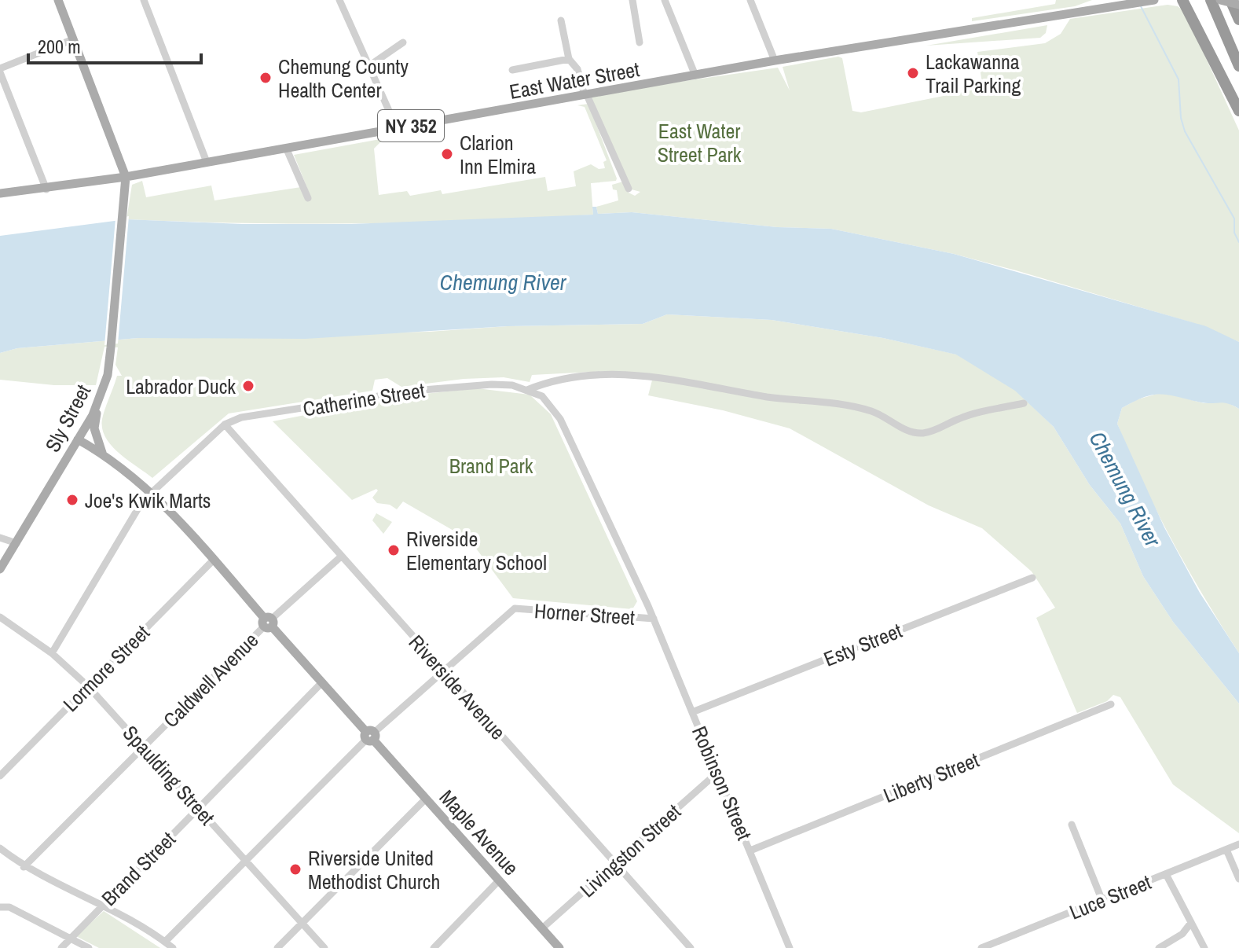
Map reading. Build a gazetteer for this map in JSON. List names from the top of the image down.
{
  "streets": {
    "main road": [
      "East Water Street",
      "NY 352",
      "Sly Street",
      "Maple Avenue"
    ],
    "street": [
      "Catherine Street",
      "Horner Street",
      "Esty Street",
      "Lormore Street",
      "Caldwell Avenue",
      "Riverside Avenue",
      "Spaulding Street",
      "Liberty Street",
      "Robinson Street",
      "Livingston Street",
      "Brand Street",
      "Luce Street"
    ]
  },
  "crossings": [
    ["East Water Street", "Sly Street"],
    ["Catherine Street", "Horner Street"],
    ["Catherine Street", "Riverside Avenue"],
    ["Catherine Street", "Spaulding Street"],
    ["Catherine Street", "Robinson Street"],
    ["Catherine Street", "Maple Avenue"],
    ["Sly Street", "Maple Avenue"],
    ["Horner Street", "Riverside Avenue"],
    ["Horner Street", "Spaulding Street"],
    ["Horner Street", "Robinson Street"],
    ["Horner Street", "Maple Avenue"],
    ["Esty Street", "Robinson Street"],
    ["Lormore Street", "Spaulding Street"],
    ["Lormore Street", "Maple Avenue"],
    ["Caldwell Avenue", "Riverside Avenue"],
    ["Caldwell Avenue", "Spaulding Street"],
    ["Caldwell Avenue", "Maple Avenue"],
    ["Riverside Avenue", "Livingston Street"],
    ["Spaulding Street", "Brand Street"],
    ["Liberty Street", "Robinson Street"],
    ["Robinson Street", "Livingston Street"],
    ["Maple Avenue", "Livingston Street"],
    ["Maple Avenue", "Brand Street"]
  ],
  "water": ["Chemung River"],
  "parks": ["East Water Street Park", "Brand Park"],
  "places": [
    "Lackawanna Trail Parking",
    "Chemung County Health Center",
    "Clarion Inn Elmira",
    "Labrador Duck",
    "Joe's Kwik Marts",
    "Riverside Elementary School",
    "Riverside United Methodist Church"
  ],
  "scale_bar": "200 m"
}
